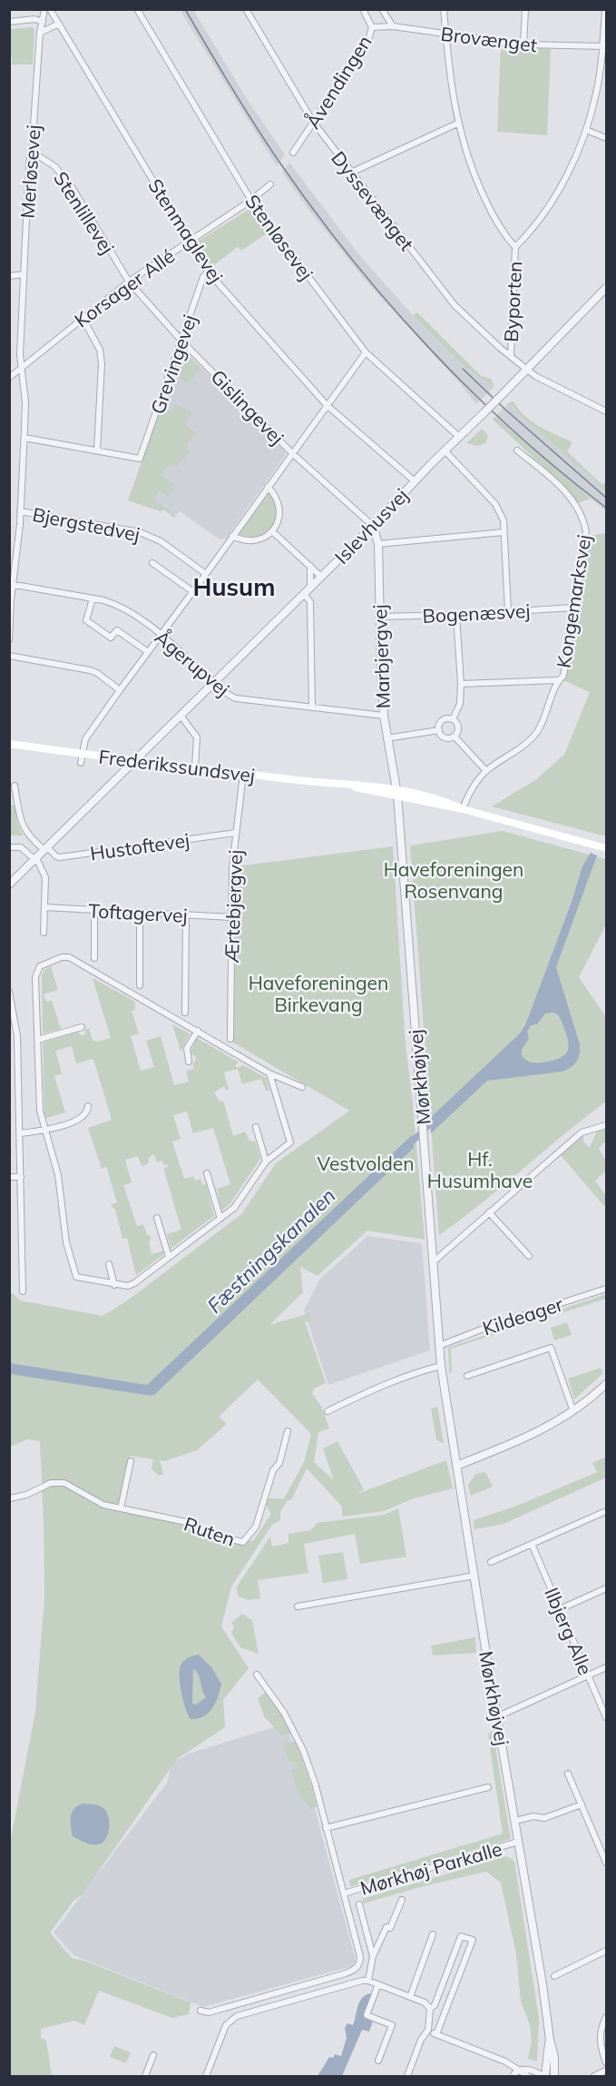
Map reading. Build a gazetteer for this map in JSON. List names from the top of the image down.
{
  "streets": {
    "main road": ["Frederikssundsvej"],
    "street": [
      "Brovænget",
      "Åvendingen",
      "Merløsevej",
      "Dyssevænget",
      "Stenlillevej",
      "Stenmaglevej",
      "Stenløsevej",
      "Korsager Allé",
      "Byporten",
      "Grevingevej",
      "Gislingevej",
      "Bjergstedvej",
      "Islevhusvej",
      "Kongemarksvej",
      "Bogenæsvej",
      "Marbjergvej",
      "Ågerupvej",
      "Hustoftevej",
      "Ærtebjergvej",
      "Toftagervej",
      "Mørkhøjvej",
      "Kildeager",
      "Ruten",
      "Ilbjerg Alle",
      "Mørkhøj Parkalle"
    ]
  },
  "crossings": [
    ["Brovænget", "Åvendingen"],
    ["Åvendingen", "Dyssevænget"],
    ["Merløsevej", "Stenlillevej"],
    ["Merløsevej", "Korsager Allé"],
    ["Merløsevej", "Bjergstedvej"],
    ["Merløsevej", "Ågerupvej"],
    ["Dyssevænget", "Byporten"],
    ["Dyssevænget", "Islevhusvej"],
    ["Stenlillevej", "Korsager Allé"],
    ["Stenlillevej", "Gislingevej"],
    ["Stenmaglevej", "Korsager Allé"],
    ["Stenmaglevej", "Grevingevej"],
    ["Stenmaglevej", "Islevhusvej"],
    ["Stenløsevej", "Korsager Allé"],
    ["Stenløsevej", "Islevhusvej"],
    ["Korsager Allé", "Gislingevej"],
    ["Grevingevej", "Gislingevej"],
    ["Gislingevej", "Islevhusvej"],
    ["Gislingevej", "Marbjergvej"],
    ["Islevhusvej", "Marbjergvej"],
    ["Islevhusvej", "Ågerupvej"],
    ["Islevhusvej", "Frederikssundsvej"],
    ["Islevhusvej", "Hustoftevej"],
    ["Kongemarksvej", "Bogenæsvej"],
    ["Kongemarksvej", "Frederikssundsvej"],
    ["Bogenæsvej", "Marbjergvej"],
    ["Marbjergvej", "Ågerupvej"],
    ["Marbjergvej", "Frederikssundsvej"],
    ["Marbjergvej", "Mørkhøjvej"],
    ["Frederikssundsvej", "Ærtebjergvej"],
    ["Frederikssundsvej", "Mørkhøjvej"],
    ["Hustoftevej", "Ærtebjergvej"],
    ["Ærtebjergvej", "Toftagervej"],
    ["Mørkhøjvej", "Kildeager"],
    ["Mørkhøjvej", "Mørkhøj Parkalle"]
  ],
  "districts": ["Husum"],
  "water": ["Fæstningskanalen"],
  "parks": [
    "Haveforeningen Rosenvang",
    "Haveforeningen Birkevang",
    "Hf. Husumhave",
    "Vestvolden"
  ]
}
